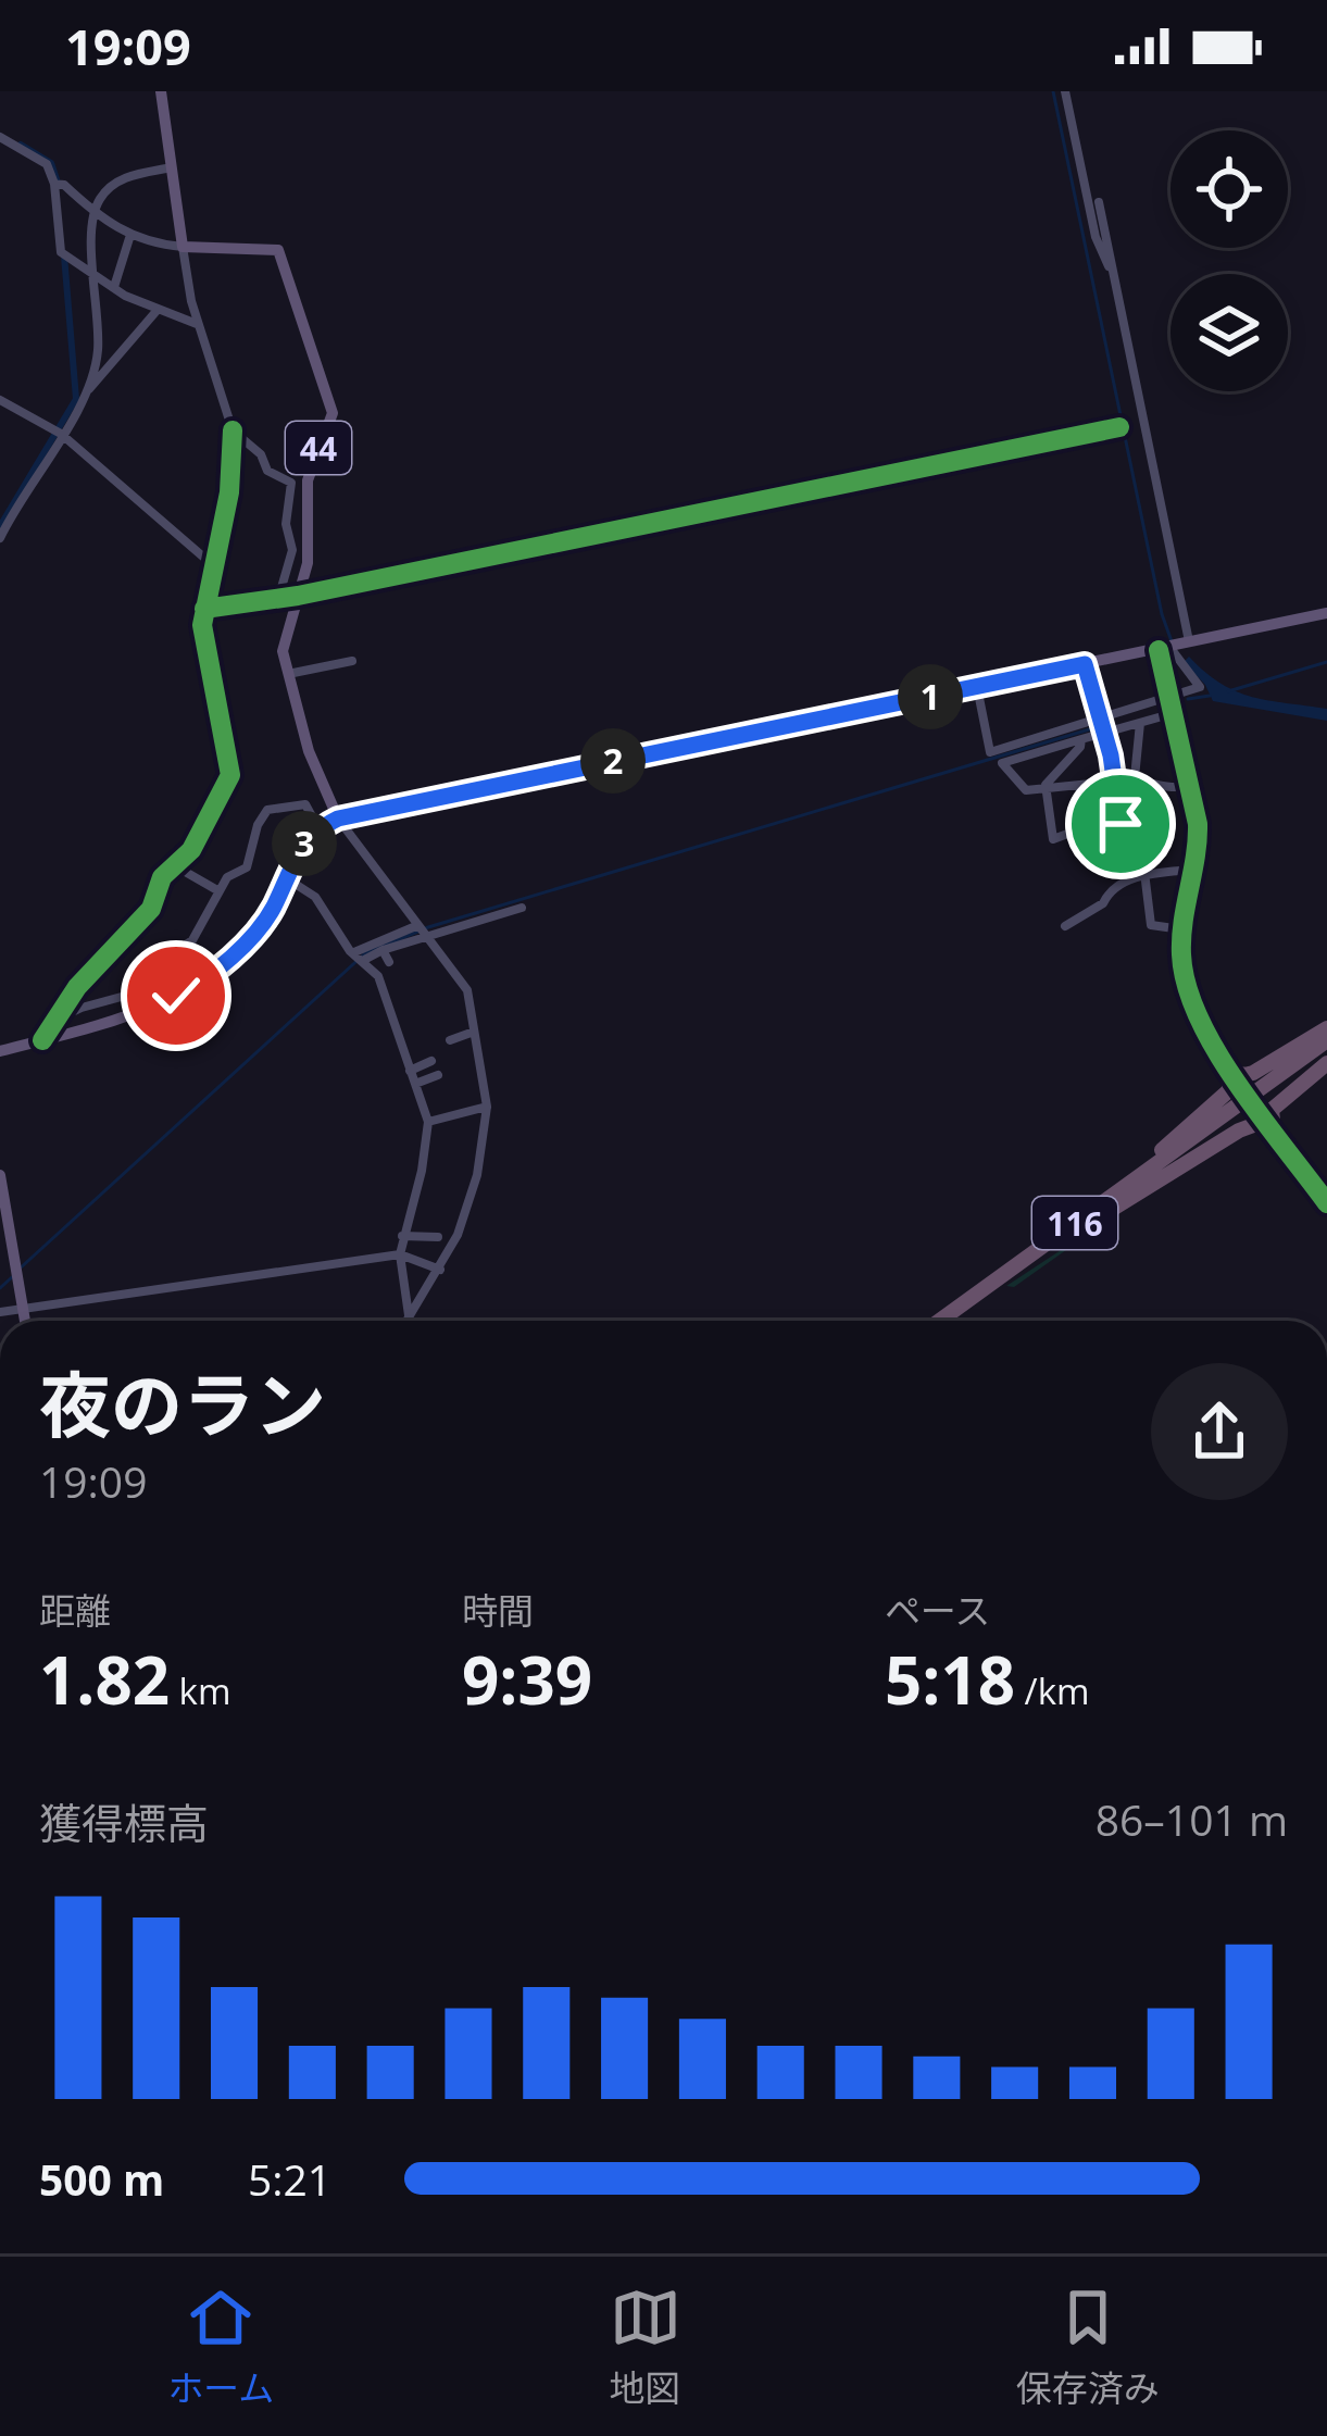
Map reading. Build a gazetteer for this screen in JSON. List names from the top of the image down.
{
  "streets": {
    "highway": ["116"],
    "main road": ["44"]
  },
  "page": {
    "status": "19:09",
    "pins": ["1", "2", "3"],
    "heading": ["夜のラン", "19:09"],
    "stats": [
      ["距離", "1.82 km"],
      ["時間", "9:39"],
      ["ペース", "5:18 /km"]
    ],
    "chart": ["獲得標高", "86–101 m"],
    "list": [
      {
        "name": "500 m",
        "note": "5:21"
      }
    ],
    "tabs": ["ホーム", "地図", "保存済み"]
  }
}
